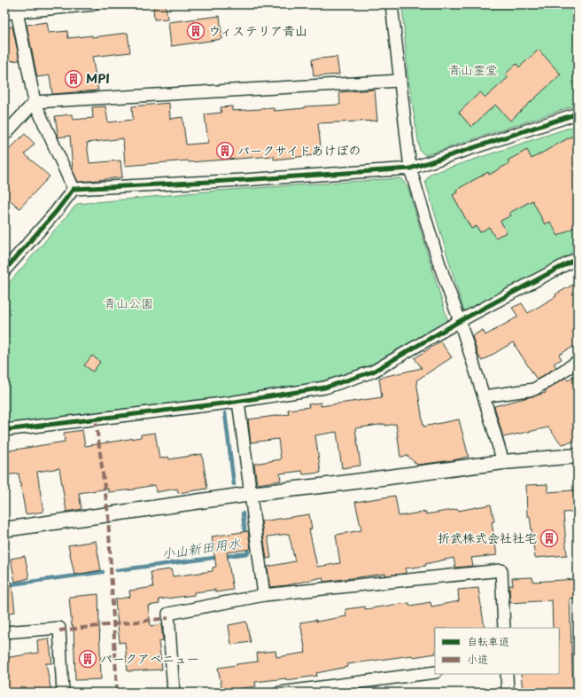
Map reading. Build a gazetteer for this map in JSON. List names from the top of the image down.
{
  "water": ["小山新田用水"],
  "parks": ["青山霊堂", "青山公園"],
  "places": {
    "building": [
      "ウィステリア青山",
      "MPI",
      "パークサイドあけぼの",
      "折武株式会社社宅",
      "パークアベニュー"
    ]
  },
  "legend": ["自転車道", "小道"]
}
